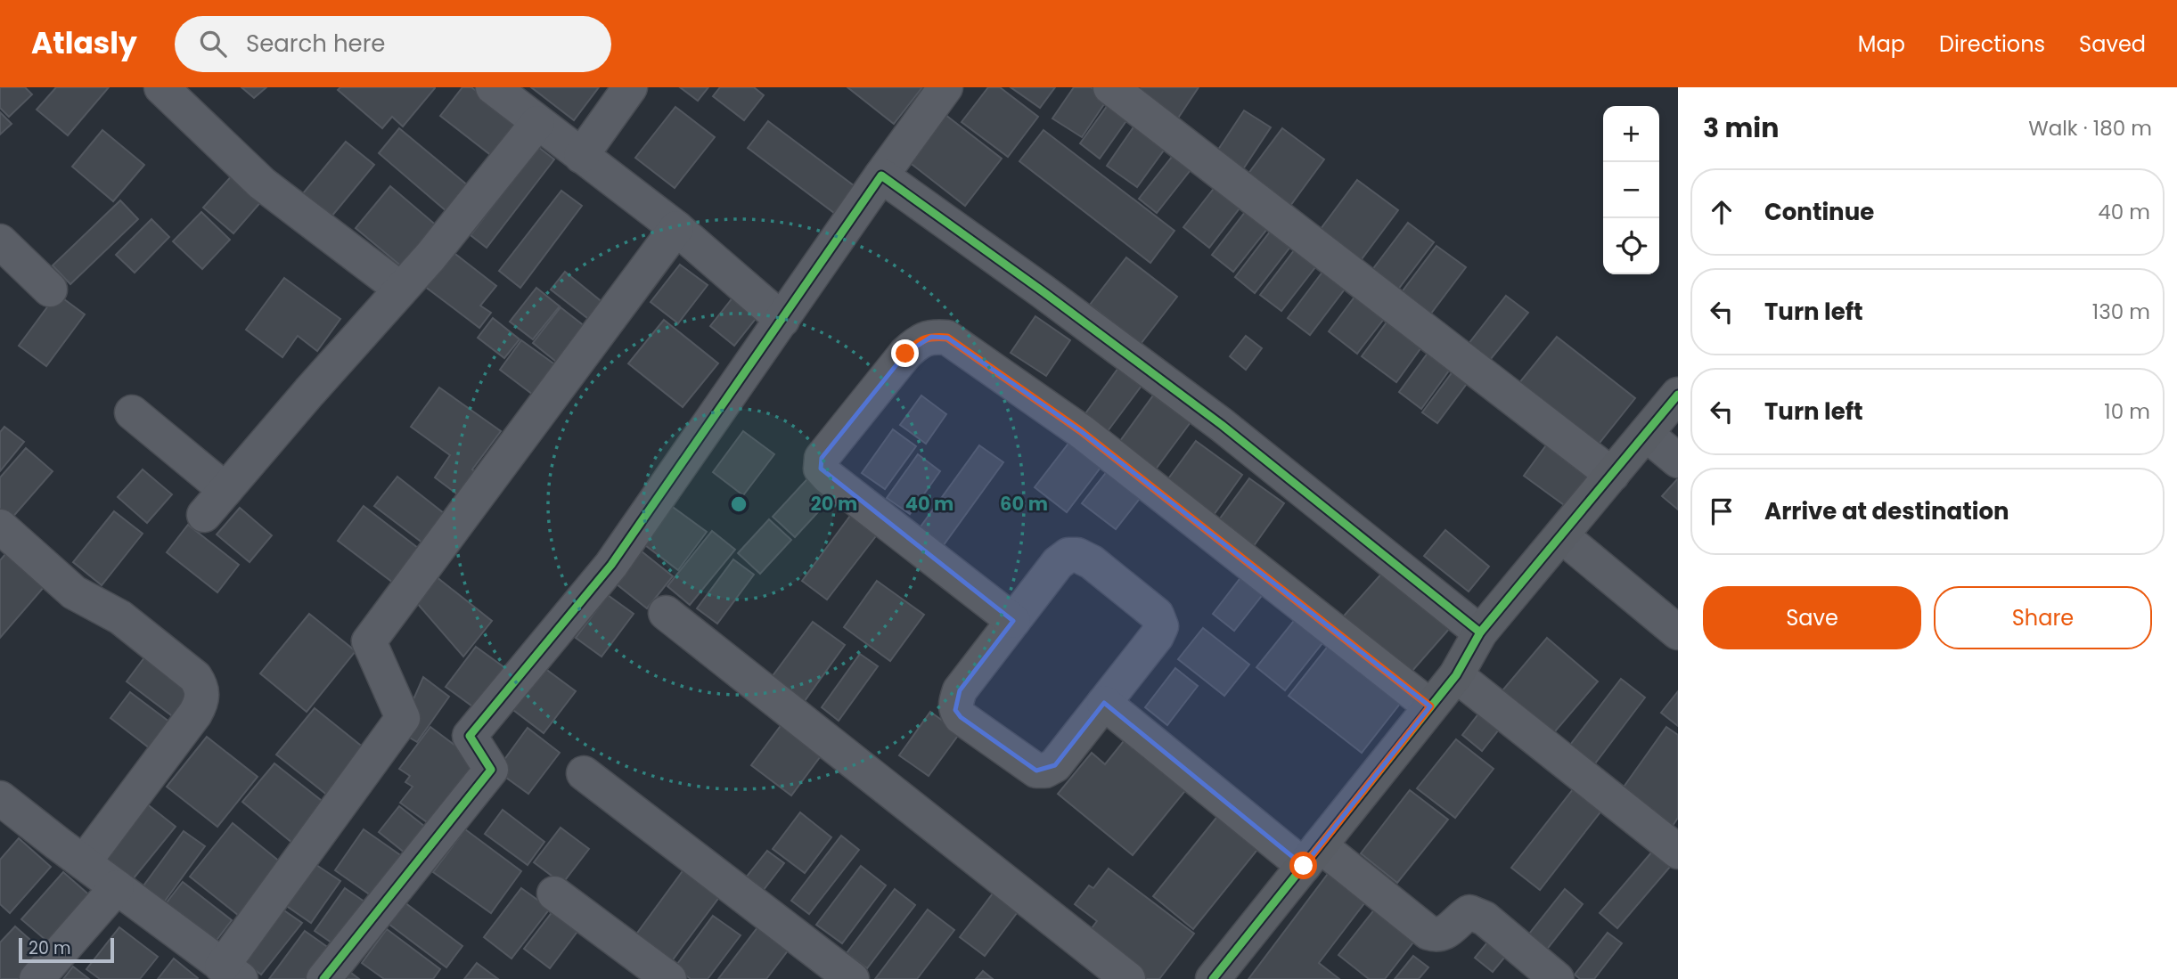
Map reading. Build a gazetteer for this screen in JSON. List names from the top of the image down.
{
  "scale_bar": "20 m",
  "page": {
    "header": "Atlasly",
    "search": "Search here",
    "nav": ["Map", "Directions", "Saved"],
    "heading": ["3 min", "Walk · 180 m"],
    "map_buttons": ["+", "−"],
    "list": [
      ["Continue", "40 m"],
      ["Turn left", "130 m"],
      ["Turn left", "10 m"],
      "Arrive at destination"
    ],
    "buttons": ["Save", "Share"],
    "scale": "20 m"
  },
  "rings": ["20 m", "40 m", "60 m"]
}
